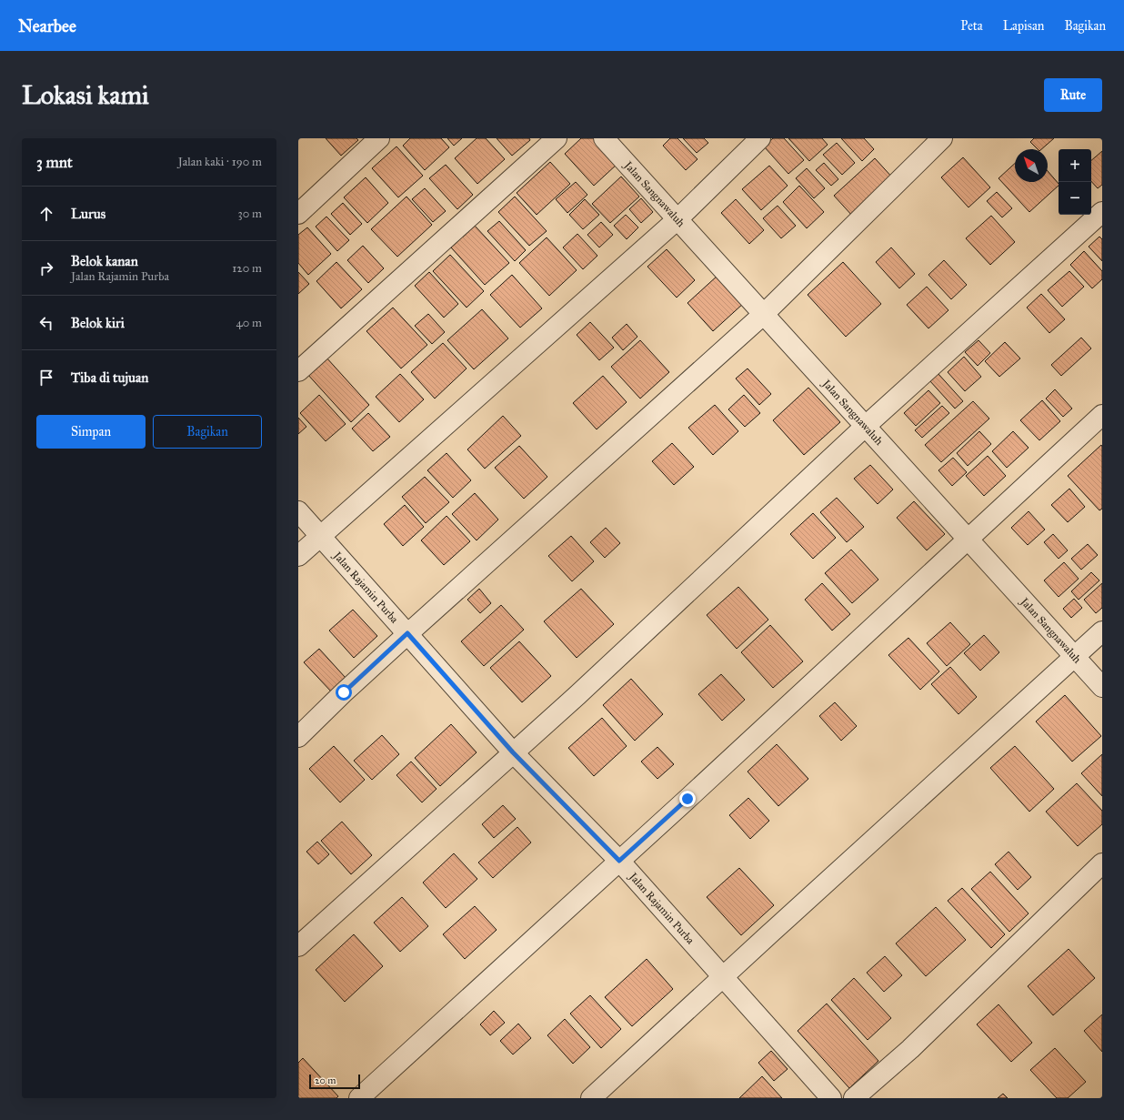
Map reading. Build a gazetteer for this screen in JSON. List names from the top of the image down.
{
  "streets": {
    "street": ["Jalan Sangnawaluh", "Jalan Rajamin Purba"]
  },
  "scale_bar": "20 m",
  "north": "top left",
  "page": {
    "header": "Nearbee",
    "nav": ["Peta", "Lapisan", "Bagikan"],
    "buttons": [
      "Rute",
      ["Simpan", "Bagikan"]
    ],
    "title": "Lokasi kami",
    "heading": ["3 mnt", "Jalan kaki · 190 m"],
    "map_buttons": ["+", "−"],
    "list": [
      ["Lurus", "30 m"],
      ["Belok kanan", "Jalan Rajamin Purba", "120 m"],
      ["Belok kiri", "40 m"],
      "Tiba di tujuan"
    ],
    "scale": "20 m"
  }
}
